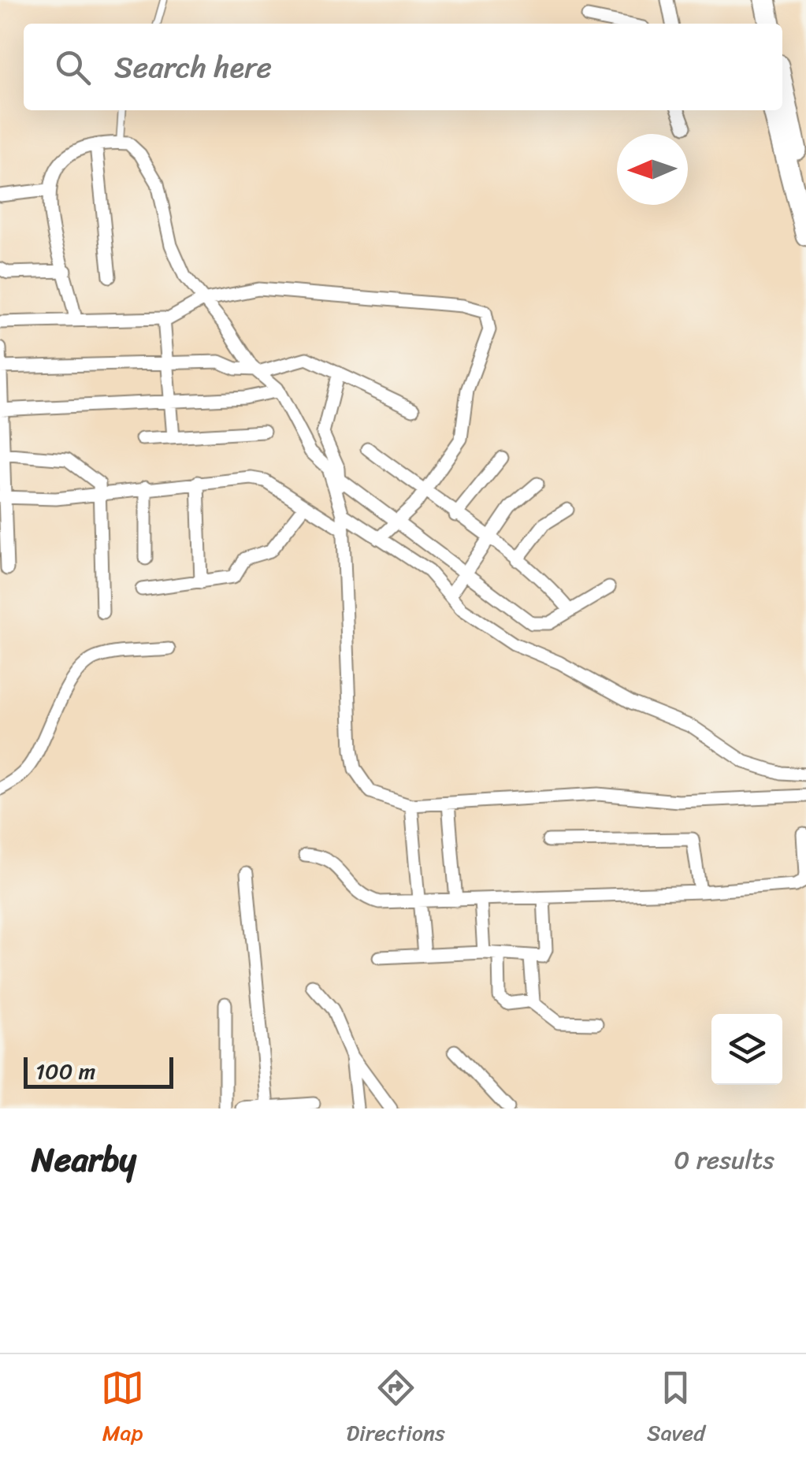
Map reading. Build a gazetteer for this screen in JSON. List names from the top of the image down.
{
  "scale_bar": "100 m",
  "north": "left",
  "page": {
    "search": "Search here",
    "scale": "100 m",
    "heading": ["Nearby", "0 results"],
    "nav": ["Map", "Directions", "Saved"]
  }
}
